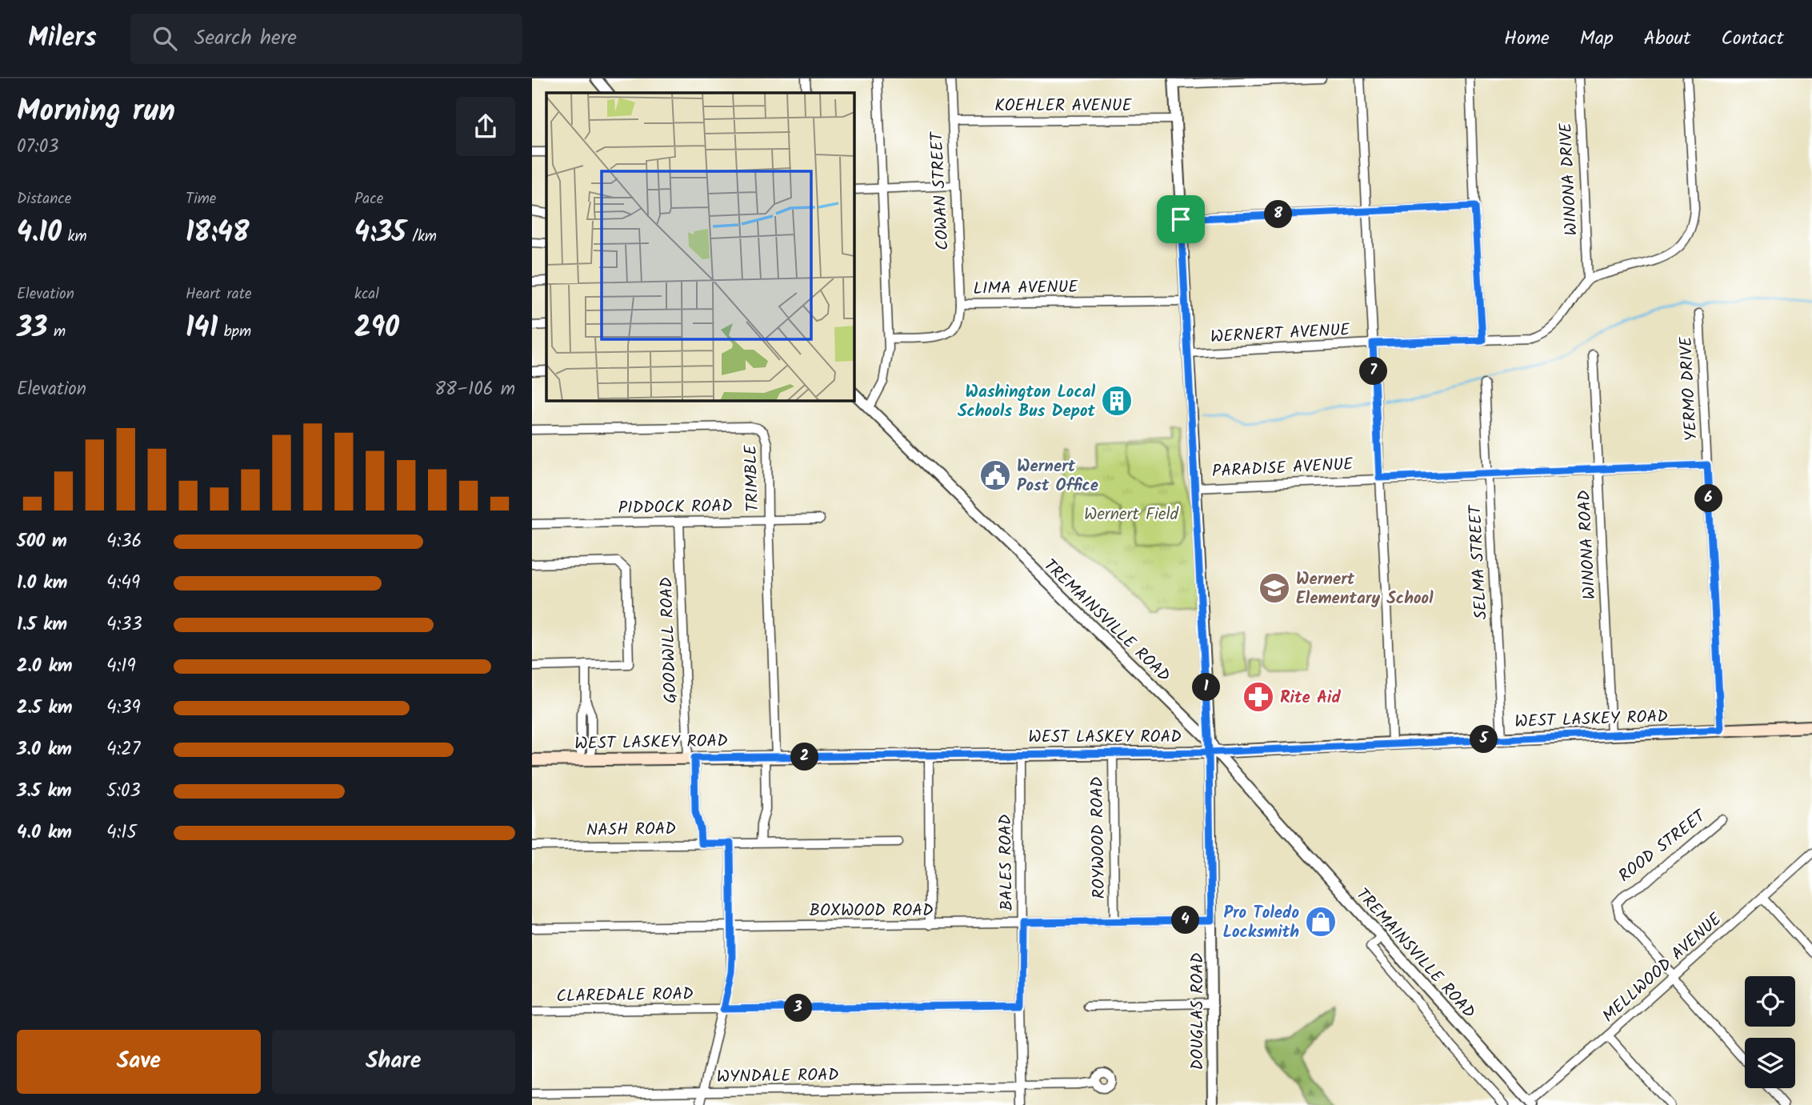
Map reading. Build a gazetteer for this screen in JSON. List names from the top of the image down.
{
  "streets": {
    "main road": ["WEST LASKEY ROAD"],
    "street": [
      "KOEHLER AVENUE",
      "WINONA DRIVE",
      "COWAN STREET",
      "LIMA AVENUE",
      "WERNERT AVENUE",
      "YERMO DRIVE",
      "PARADISE AVENUE",
      "TRIMBLE",
      "PIDDOCK ROAD",
      "WINONA ROAD",
      "SELMA STREET",
      "TREMAINSVILLE ROAD",
      "GOODWILL ROAD",
      "NASH ROAD",
      "ROYWOOD ROAD",
      "ROOD STREET",
      "BALES ROAD",
      "BOXWOOD ROAD",
      "MELLWOOD AVENUE",
      "CLAREDALE ROAD",
      "DOUGLAS ROAD",
      "WYNDALE ROAD"
    ]
  },
  "crossings": [
    ["KOEHLER AVENUE", "COWAN STREET"],
    ["KOEHLER AVENUE", "DOUGLAS ROAD"],
    ["WINONA DRIVE", "WERNERT AVENUE"],
    ["COWAN STREET", "LIMA AVENUE"],
    ["LIMA AVENUE", "DOUGLAS ROAD"],
    ["WERNERT AVENUE", "DOUGLAS ROAD"],
    ["YERMO DRIVE", "PARADISE AVENUE"],
    ["YERMO DRIVE", "WEST LASKEY ROAD"],
    ["PARADISE AVENUE", "WINONA ROAD"],
    ["PARADISE AVENUE", "SELMA STREET"],
    ["PARADISE AVENUE", "DOUGLAS ROAD"],
    ["TRIMBLE", "PIDDOCK ROAD"],
    ["TRIMBLE", "WEST LASKEY ROAD"],
    ["TRIMBLE", "NASH ROAD"],
    ["PIDDOCK ROAD", "GOODWILL ROAD"],
    ["WINONA ROAD", "WEST LASKEY ROAD"],
    ["SELMA STREET", "WEST LASKEY ROAD"],
    ["TREMAINSVILLE ROAD", "WEST LASKEY ROAD"],
    ["TREMAINSVILLE ROAD", "MELLWOOD AVENUE"],
    ["TREMAINSVILLE ROAD", "DOUGLAS ROAD"],
    ["GOODWILL ROAD", "WEST LASKEY ROAD"],
    ["GOODWILL ROAD", "NASH ROAD"],
    ["WEST LASKEY ROAD", "ROYWOOD ROAD"],
    ["WEST LASKEY ROAD", "BALES ROAD"],
    ["WEST LASKEY ROAD", "DOUGLAS ROAD"],
    ["ROYWOOD ROAD", "BOXWOOD ROAD"],
    ["ROOD STREET", "MELLWOOD AVENUE"],
    ["BALES ROAD", "BOXWOOD ROAD"],
    ["BALES ROAD", "CLAREDALE ROAD"],
    ["BALES ROAD", "WYNDALE ROAD"],
    ["BOXWOOD ROAD", "DOUGLAS ROAD"]
  ],
  "parks": ["Wernert Field"],
  "places": {
    "building": ["Washington Local Schools Bus Depot"],
    "public building": ["Wernert Post Office"],
    "school or university": ["Wernert Elementary School"],
    "pharmacy": ["Rite Aid"],
    "shop": ["Pro Toledo Locksmith"]
  },
  "page": {
    "header": "Milers",
    "search": "Search here",
    "nav": [
      "Home",
      "Map",
      "About",
      "Contact"
    ],
    "heading": ["Morning run", "07:03"],
    "stats": [
      ["Distance", "4.10 km"],
      ["Time", "18:48"],
      ["Pace", "4:35 /km"],
      ["Elevation", "33 m"],
      ["Heart rate", "141 bpm"],
      ["kcal", "290"]
    ],
    "pins": [
      "8",
      "7",
      "6",
      "1",
      "5",
      "2",
      "4",
      "3"
    ],
    "chart": ["Elevation", "88–106 m"],
    "list": [
      {
        "name": "500 m",
        "note": "4:36"
      },
      {
        "name": "1.0 km",
        "note": "4:49"
      },
      {
        "name": "1.5 km",
        "note": "4:33"
      },
      {
        "name": "2.0 km",
        "note": "4:19"
      },
      {
        "name": "2.5 km",
        "note": "4:39"
      },
      {
        "name": "3.0 km",
        "note": "4:27"
      },
      {
        "name": "3.5 km",
        "note": "5:03"
      },
      {
        "name": "4.0 km",
        "note": "4:15"
      }
    ],
    "buttons": ["Save", "Share"]
  }
}
